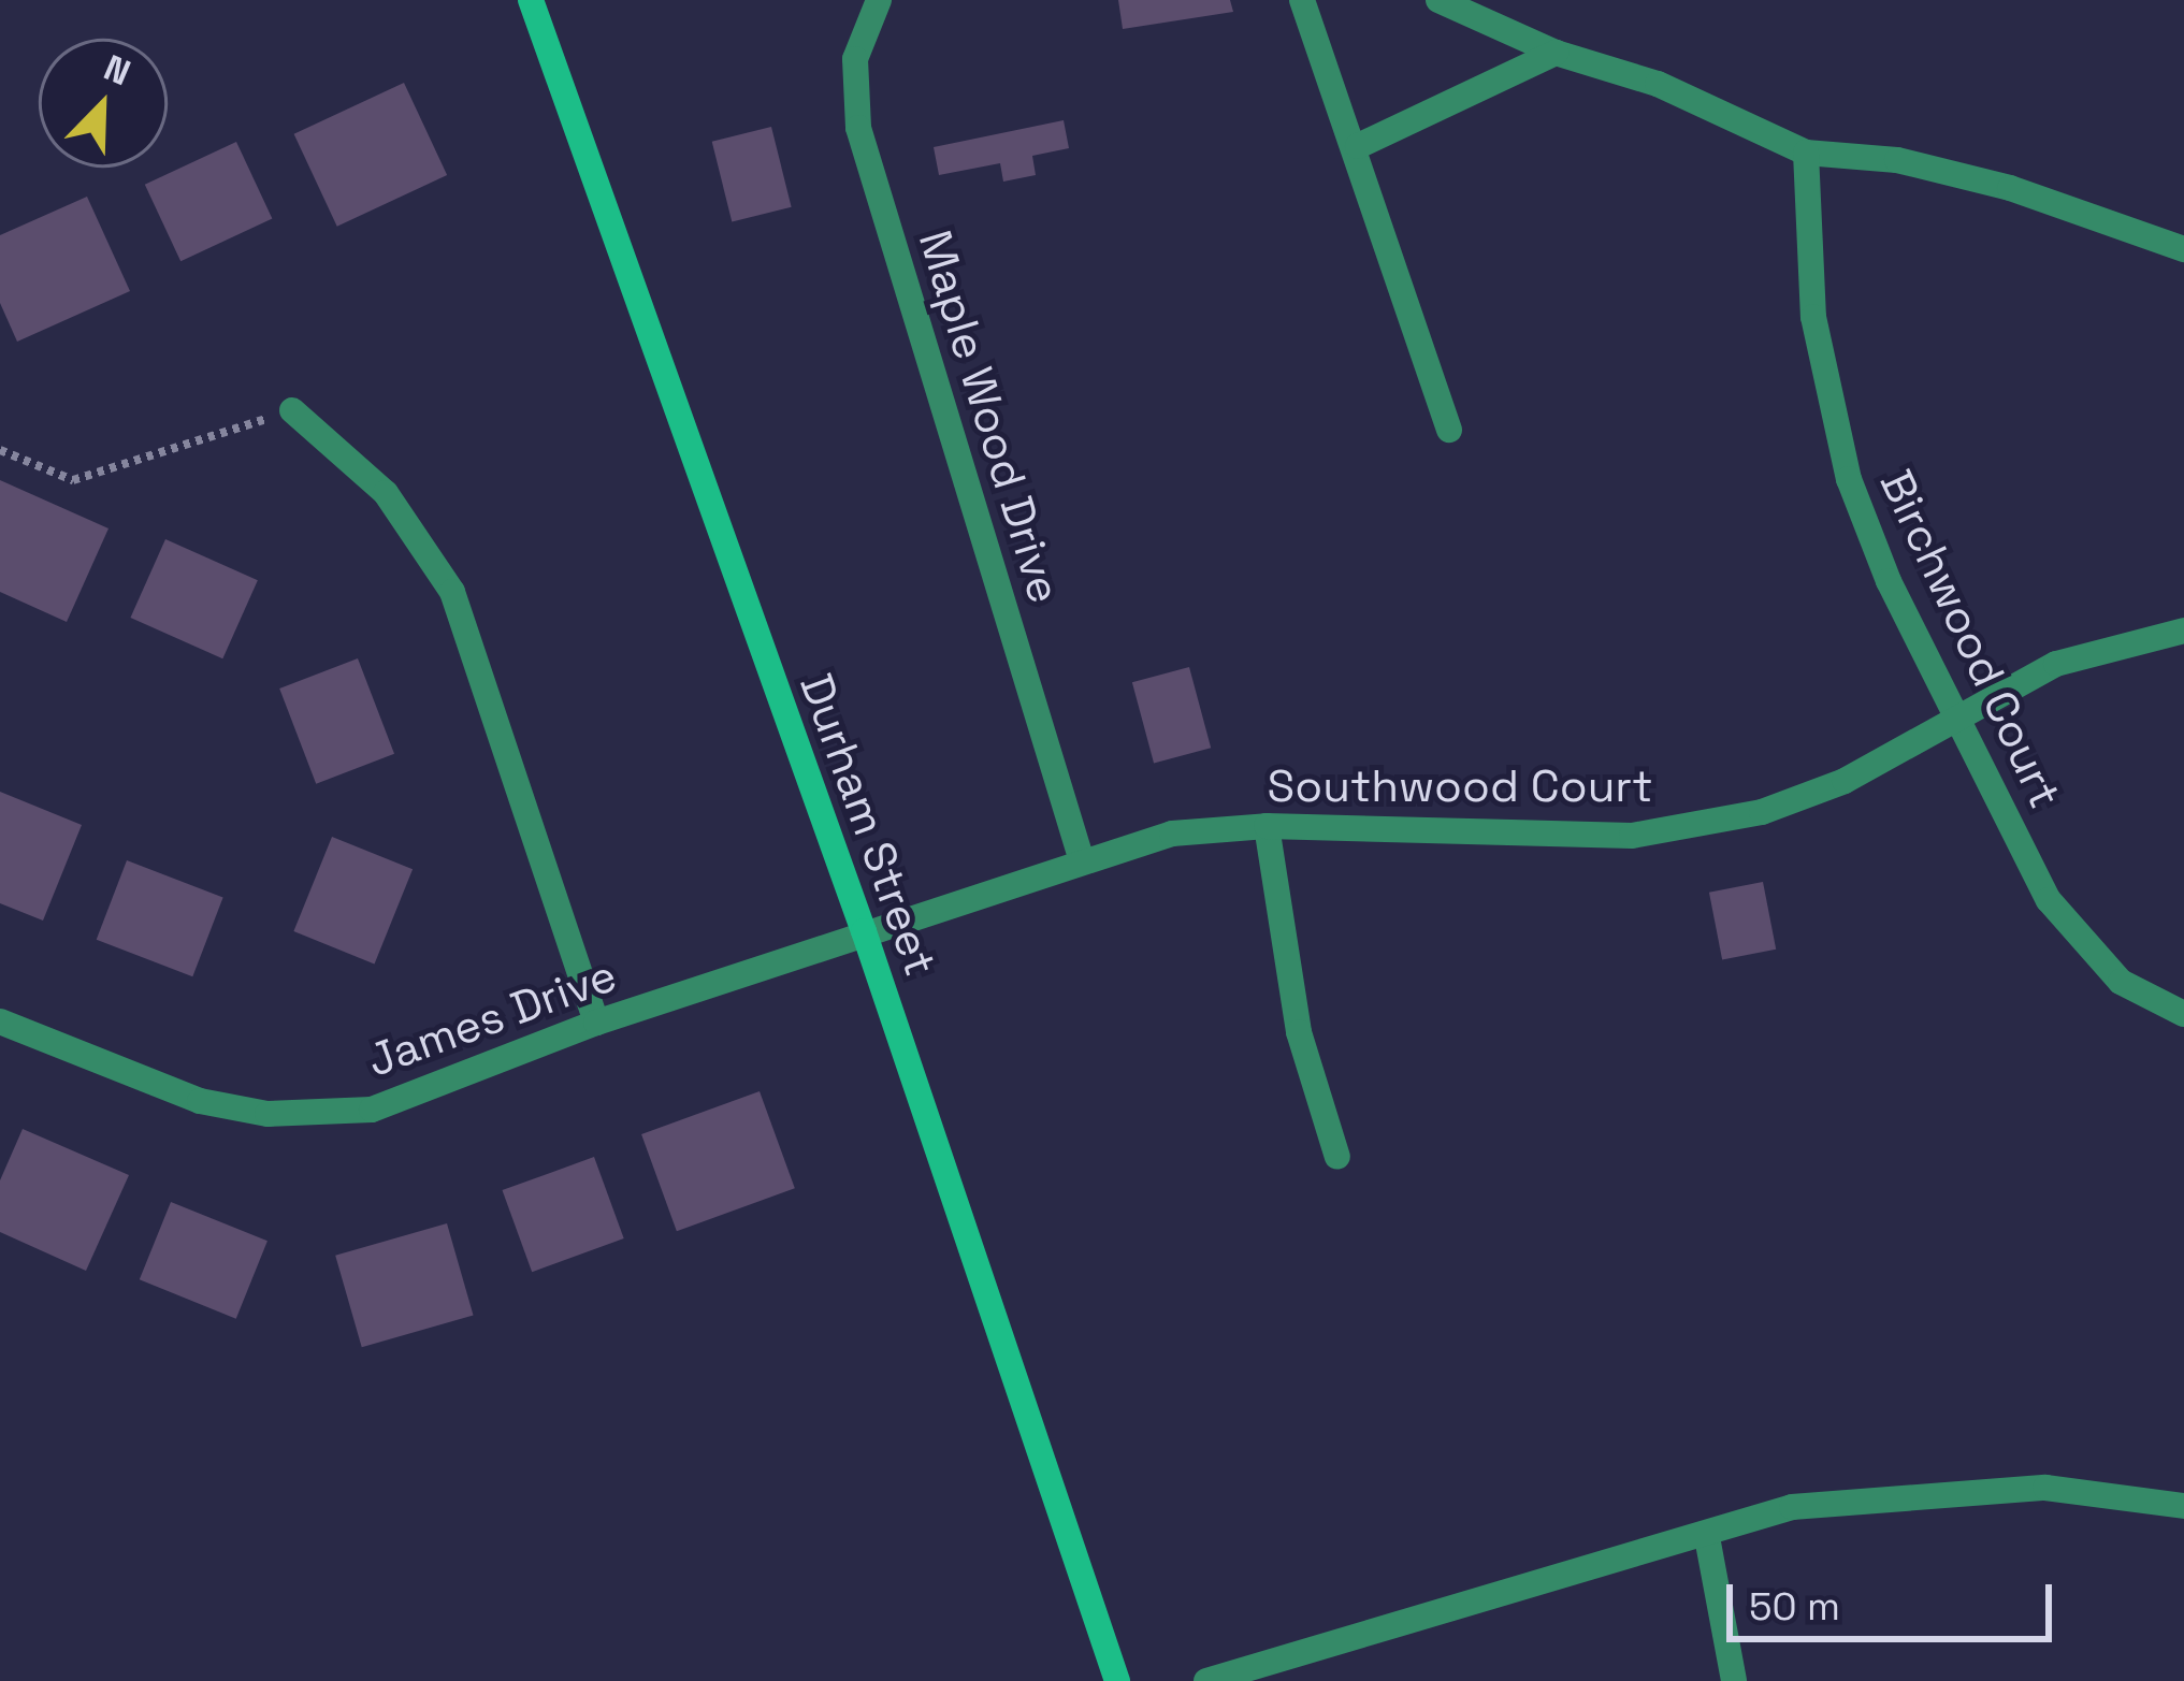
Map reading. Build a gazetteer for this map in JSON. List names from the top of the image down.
{
  "streets": {
    "street": [
      "Maple Wood Drive",
      "Birchwood Court",
      "Southwood Court",
      "Durham Street",
      "James Drive"
    ]
  },
  "crossings": [
    ["Maple Wood Drive", "Southwood Court"],
    ["Birchwood Court", "Southwood Court"],
    ["Southwood Court", "Durham Street"],
    ["Southwood Court", "James Drive"],
    ["Durham Street", "James Drive"]
  ],
  "scale_bar": "50 m",
  "north": "top right"
}
